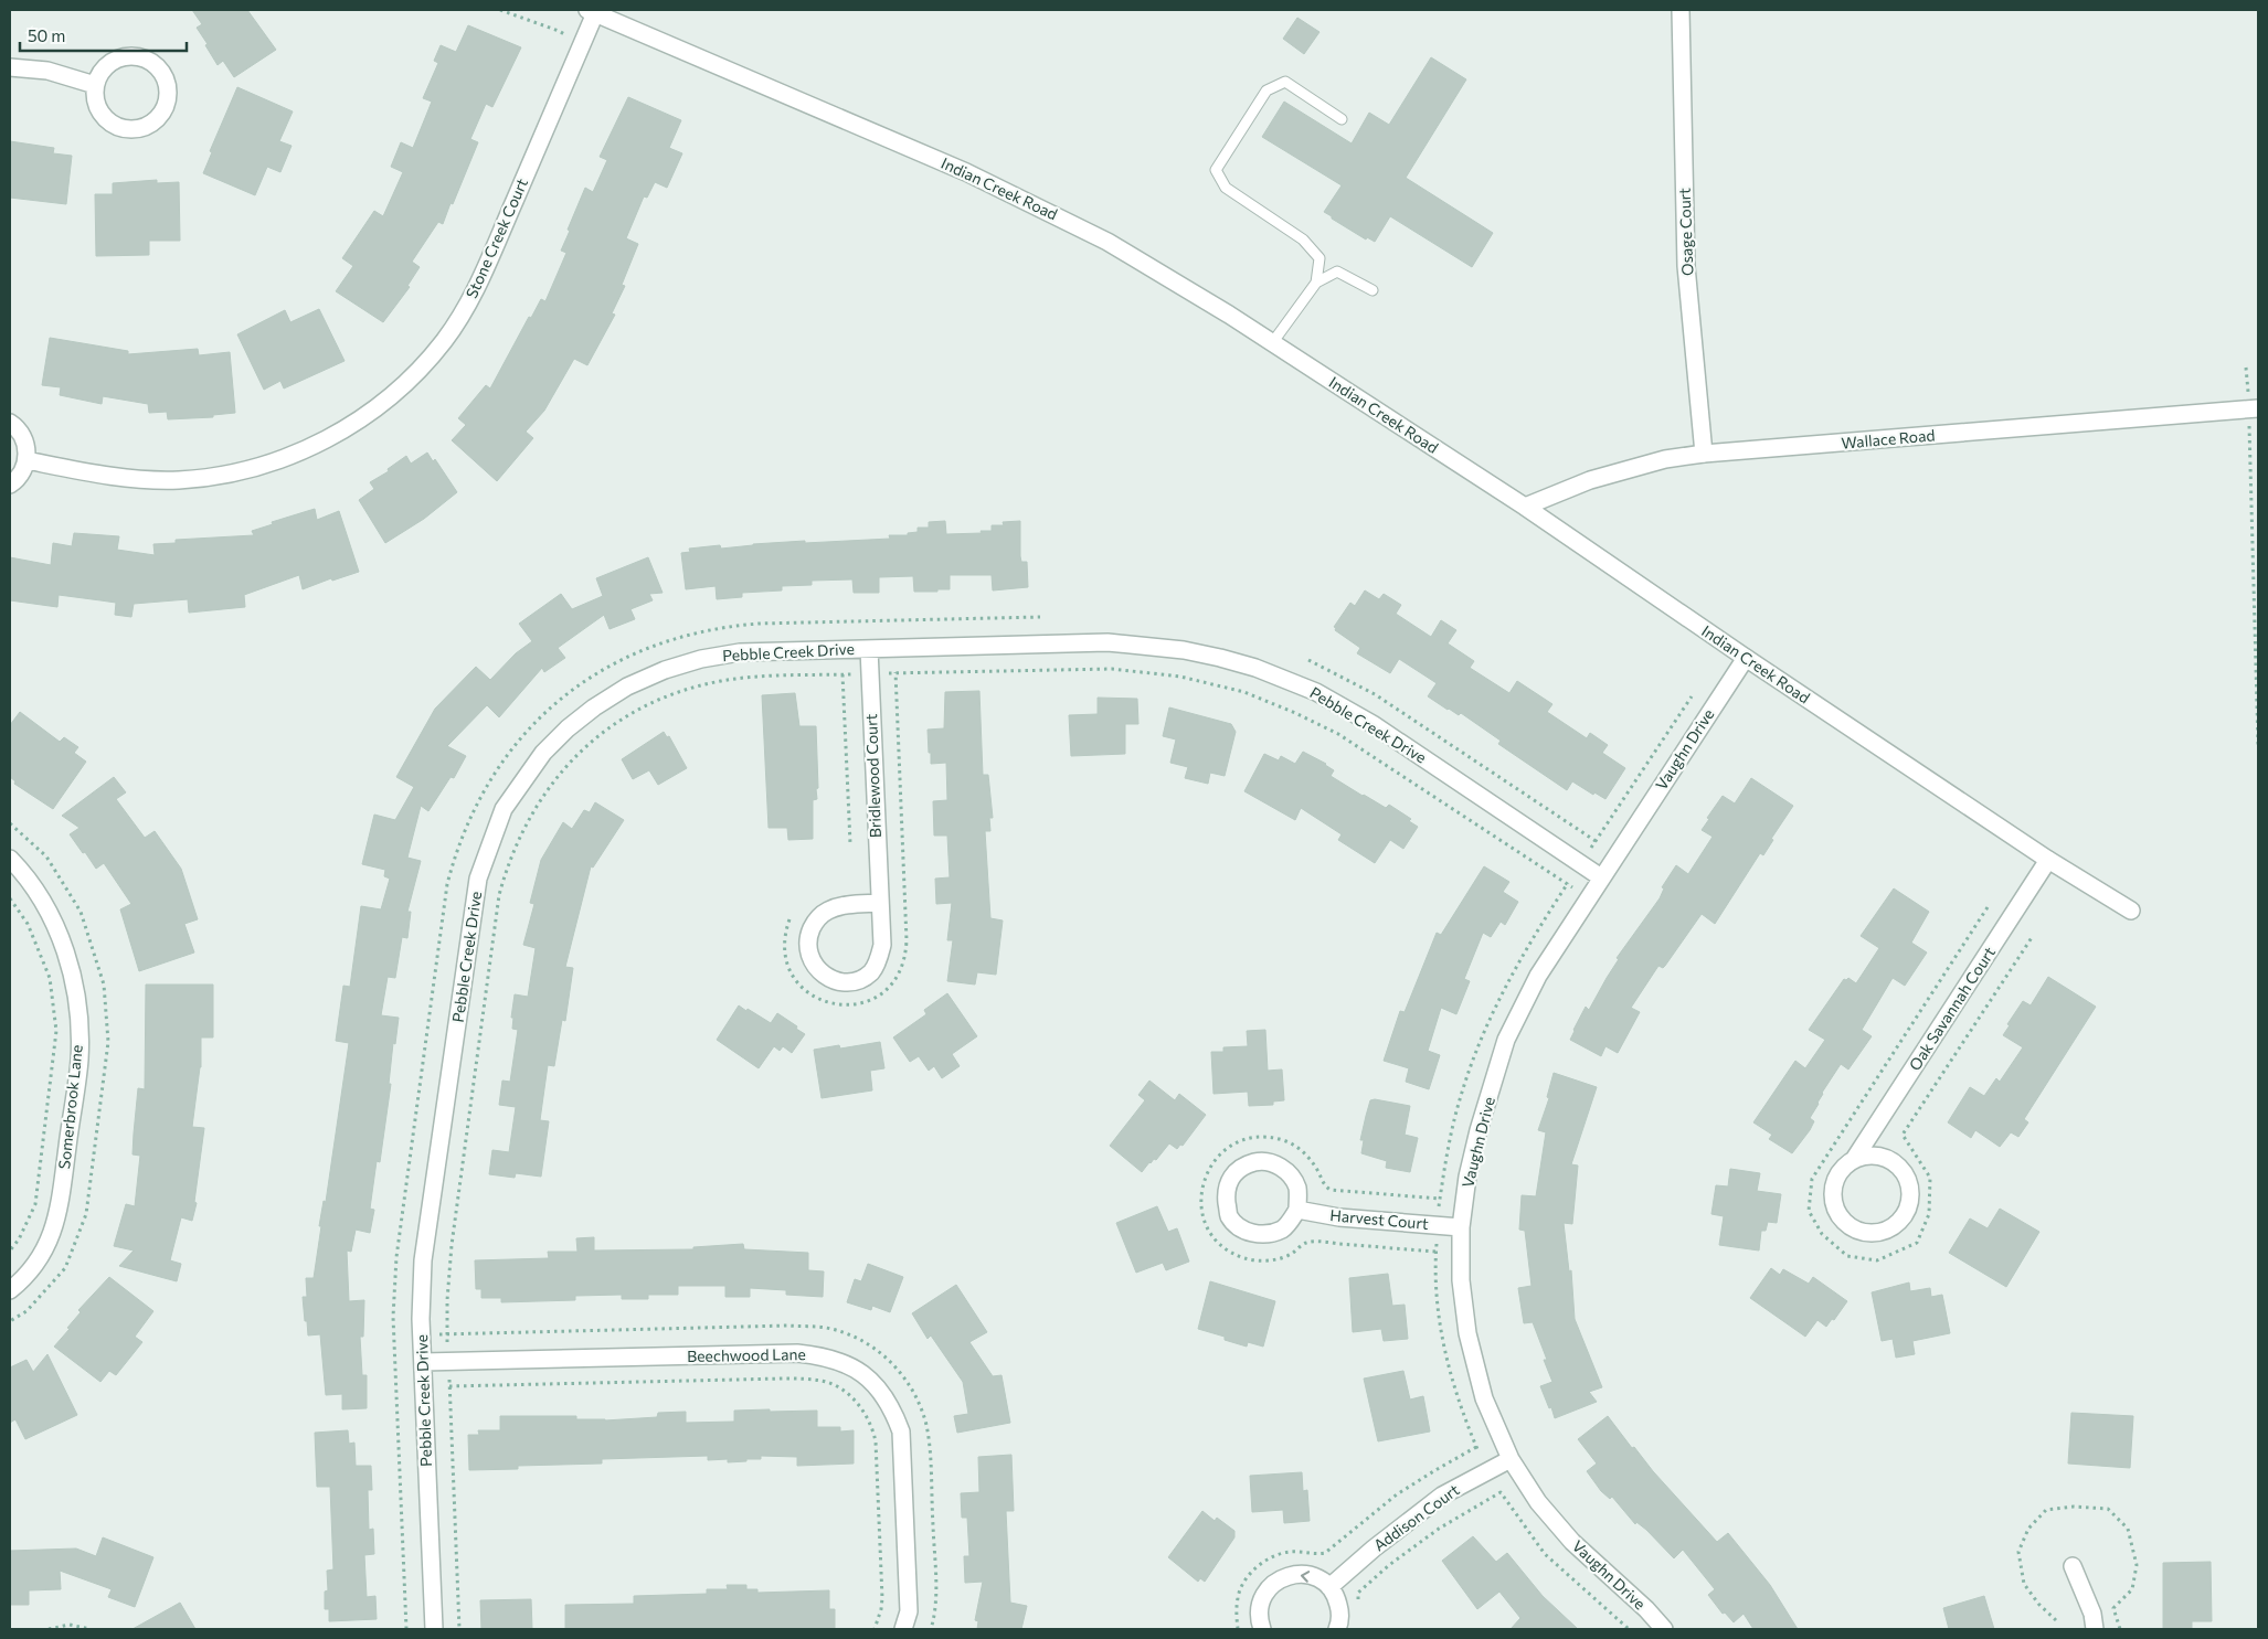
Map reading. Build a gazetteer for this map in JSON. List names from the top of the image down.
{
  "streets": {
    "street": [
      "Indian Creek Road",
      "Osage Court",
      "Stone Creek Court",
      "Wallace Road",
      "Pebble Creek Drive",
      "Vaughn Drive",
      "Bridlewood Court",
      "Oak Savannah Court",
      "Somerbrook Lane",
      "Harvest Court",
      "Beechwood Lane",
      "Addison Court"
    ]
  },
  "crossings": [
    ["Indian Creek Road", "Stone Creek Court"],
    ["Indian Creek Road", "Wallace Road"],
    ["Indian Creek Road", "Vaughn Drive"],
    ["Indian Creek Road", "Oak Savannah Court"],
    ["Osage Court", "Wallace Road"],
    ["Pebble Creek Drive", "Vaughn Drive"],
    ["Pebble Creek Drive", "Bridlewood Court"],
    ["Pebble Creek Drive", "Beechwood Lane"],
    ["Vaughn Drive", "Harvest Court"],
    ["Vaughn Drive", "Addison Court"]
  ],
  "scale_bar": "50 m"
}
